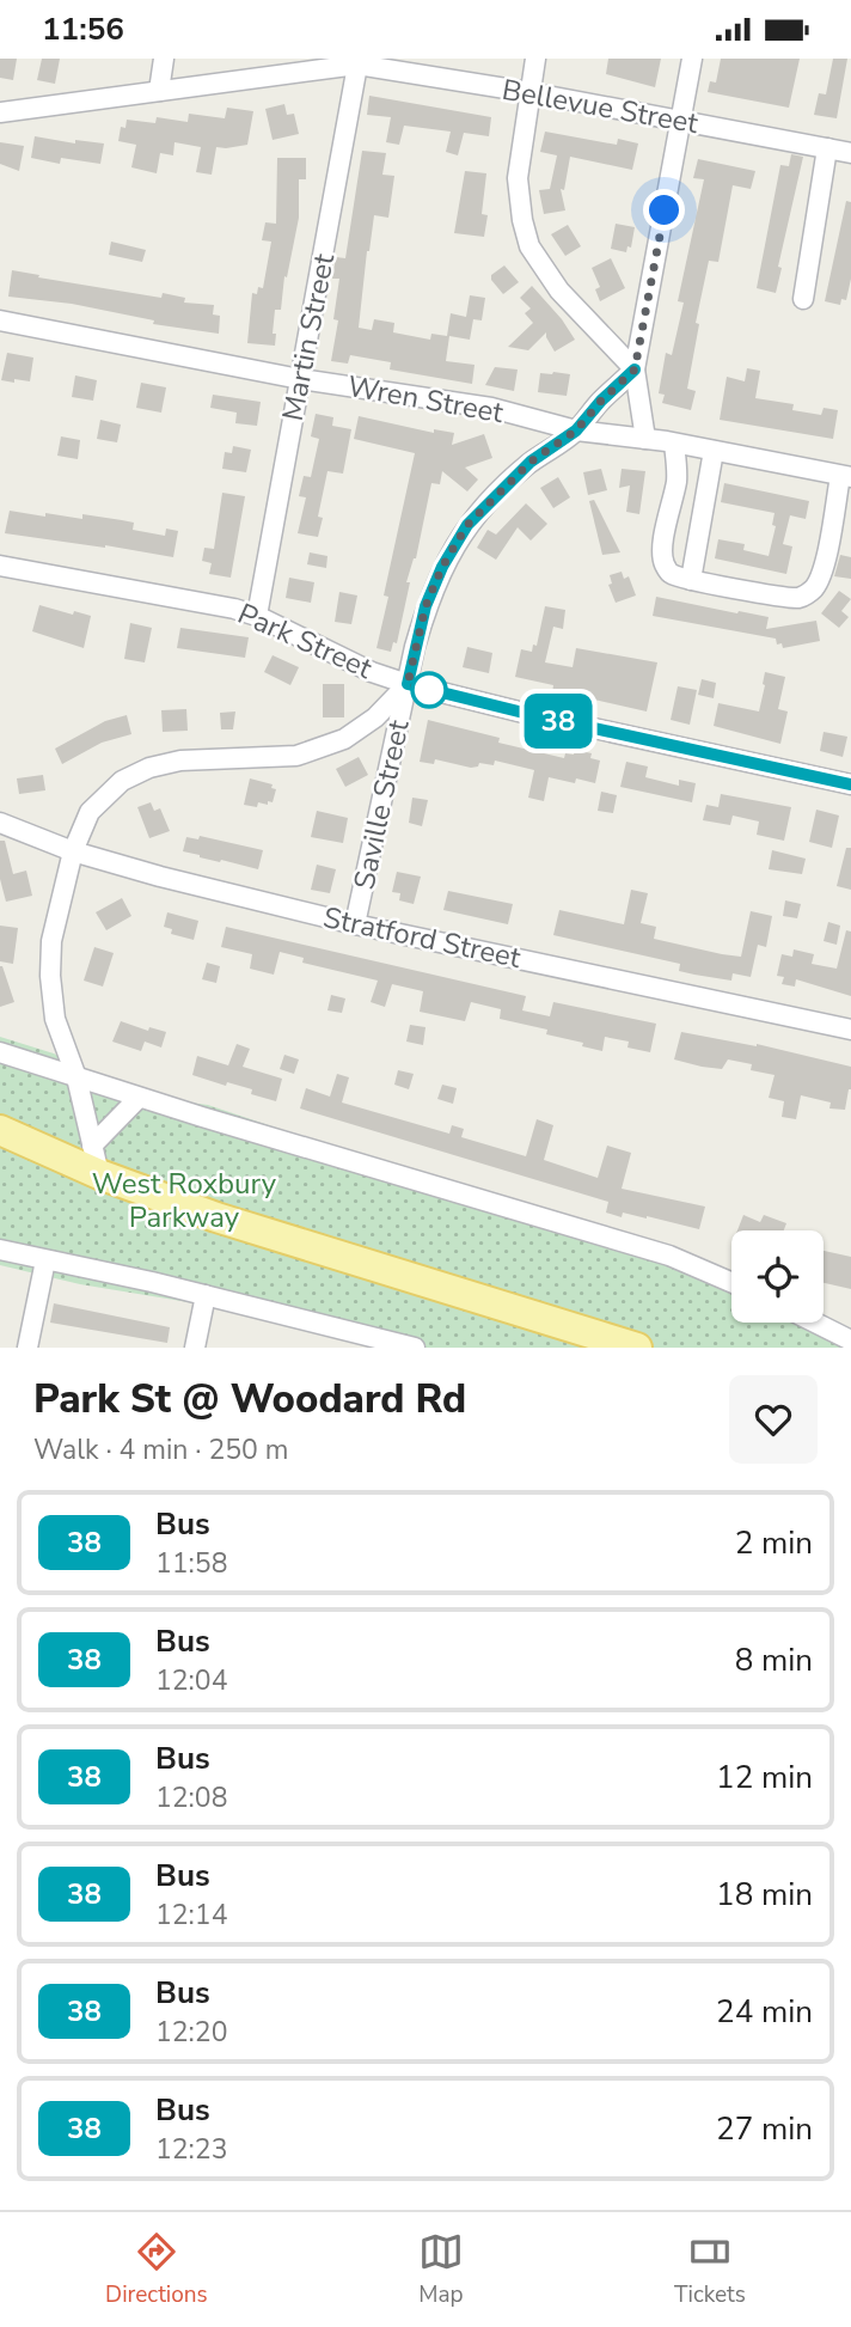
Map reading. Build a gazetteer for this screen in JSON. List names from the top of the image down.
{
  "streets": {
    "street": [
      "Bellevue Street",
      "Martin Street",
      "Wren Street",
      "Park Street",
      "Saville Street",
      "Stratford Street"
    ]
  },
  "crossings": [
    ["Bellevue Street", "Martin Street"],
    ["Martin Street", "Wren Street"],
    ["Martin Street", "Park Street"],
    ["Wren Street", "Saville Street"],
    ["Park Street", "Saville Street"],
    ["Saville Street", "Stratford Street"]
  ],
  "parks": ["West Roxbury Parkway"],
  "lines": ["bus line 38"],
  "page": {
    "status": "11:56",
    "on_map": "38",
    "heading": ["Park St @ Woodard Rd", "Walk · 4 min · 250 m"],
    "list": [
      {
        "mark": "38",
        "name": "Bus",
        "note": "11:58",
        "value": "2 min"
      },
      {
        "mark": "38",
        "name": "Bus",
        "note": "12:04",
        "value": "8 min"
      },
      {
        "mark": "38",
        "name": "Bus",
        "note": "12:08",
        "value": "12 min"
      },
      {
        "mark": "38",
        "name": "Bus",
        "note": "12:14",
        "value": "18 min"
      },
      {
        "mark": "38",
        "name": "Bus",
        "note": "12:20",
        "value": "24 min"
      },
      {
        "mark": "38",
        "name": "Bus",
        "note": "12:23",
        "value": "27 min"
      }
    ],
    "tabs": ["Directions", "Map", "Tickets"]
  }
}
